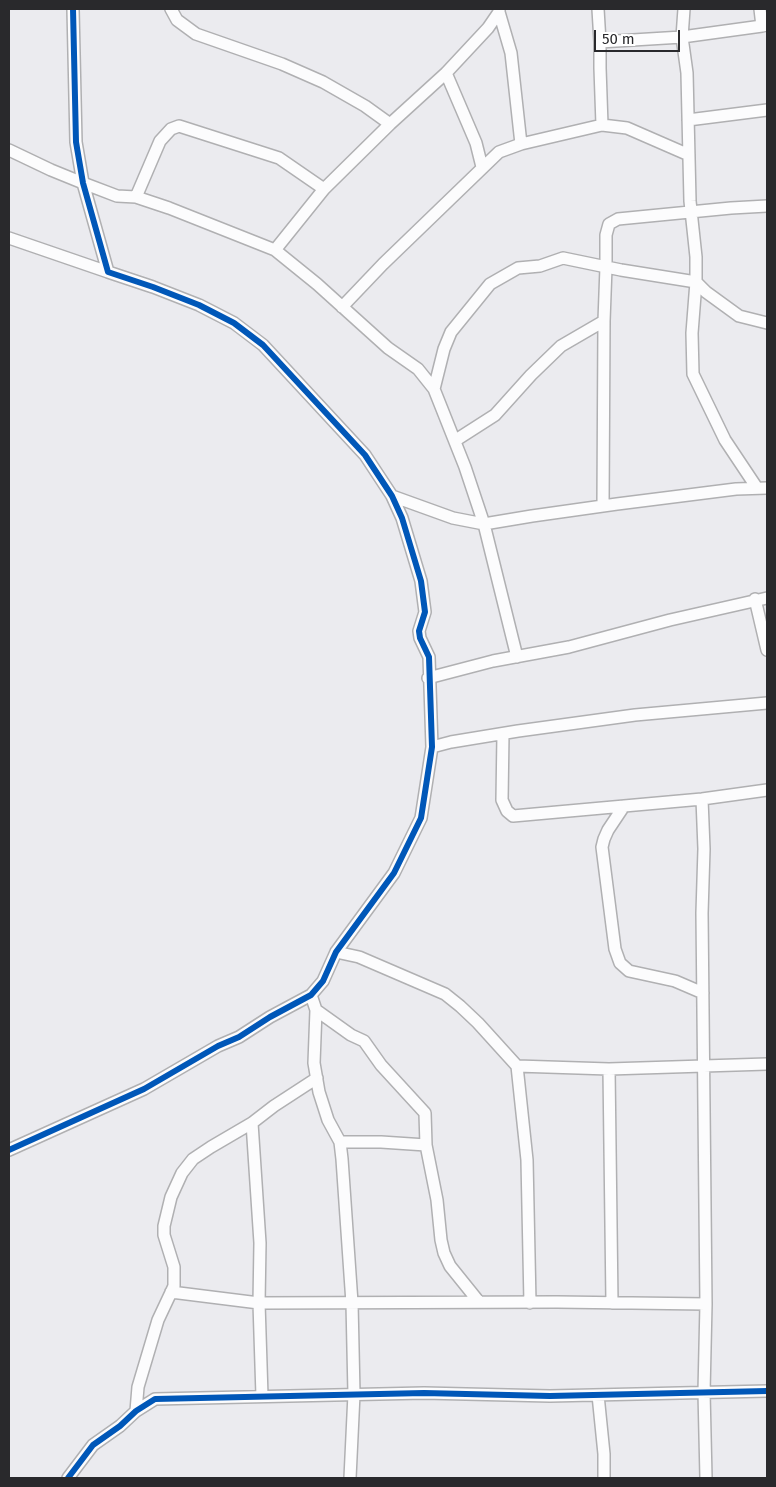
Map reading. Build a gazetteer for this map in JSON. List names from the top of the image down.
{
  "scale_bar": "50 m"
}
